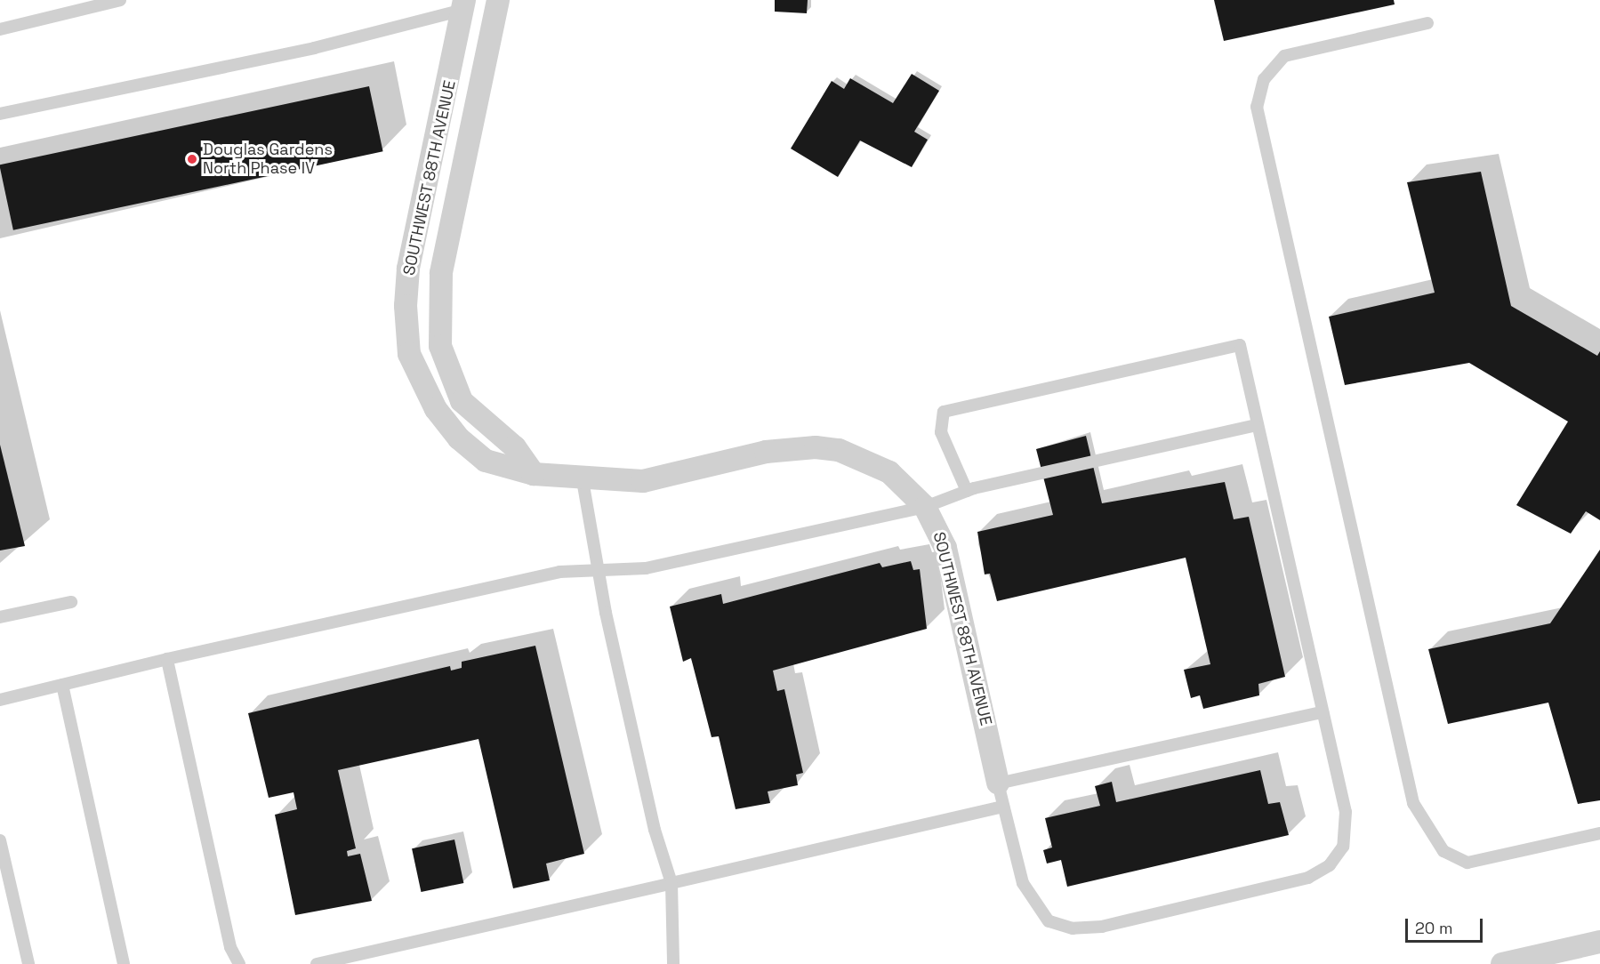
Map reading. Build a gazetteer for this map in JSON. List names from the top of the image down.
{
  "streets": {
    "street": ["SOUTHWEST 88TH AVENUE"]
  },
  "places": ["Douglas Gardens North Phase IV"],
  "scale_bar": "20 m"
}
